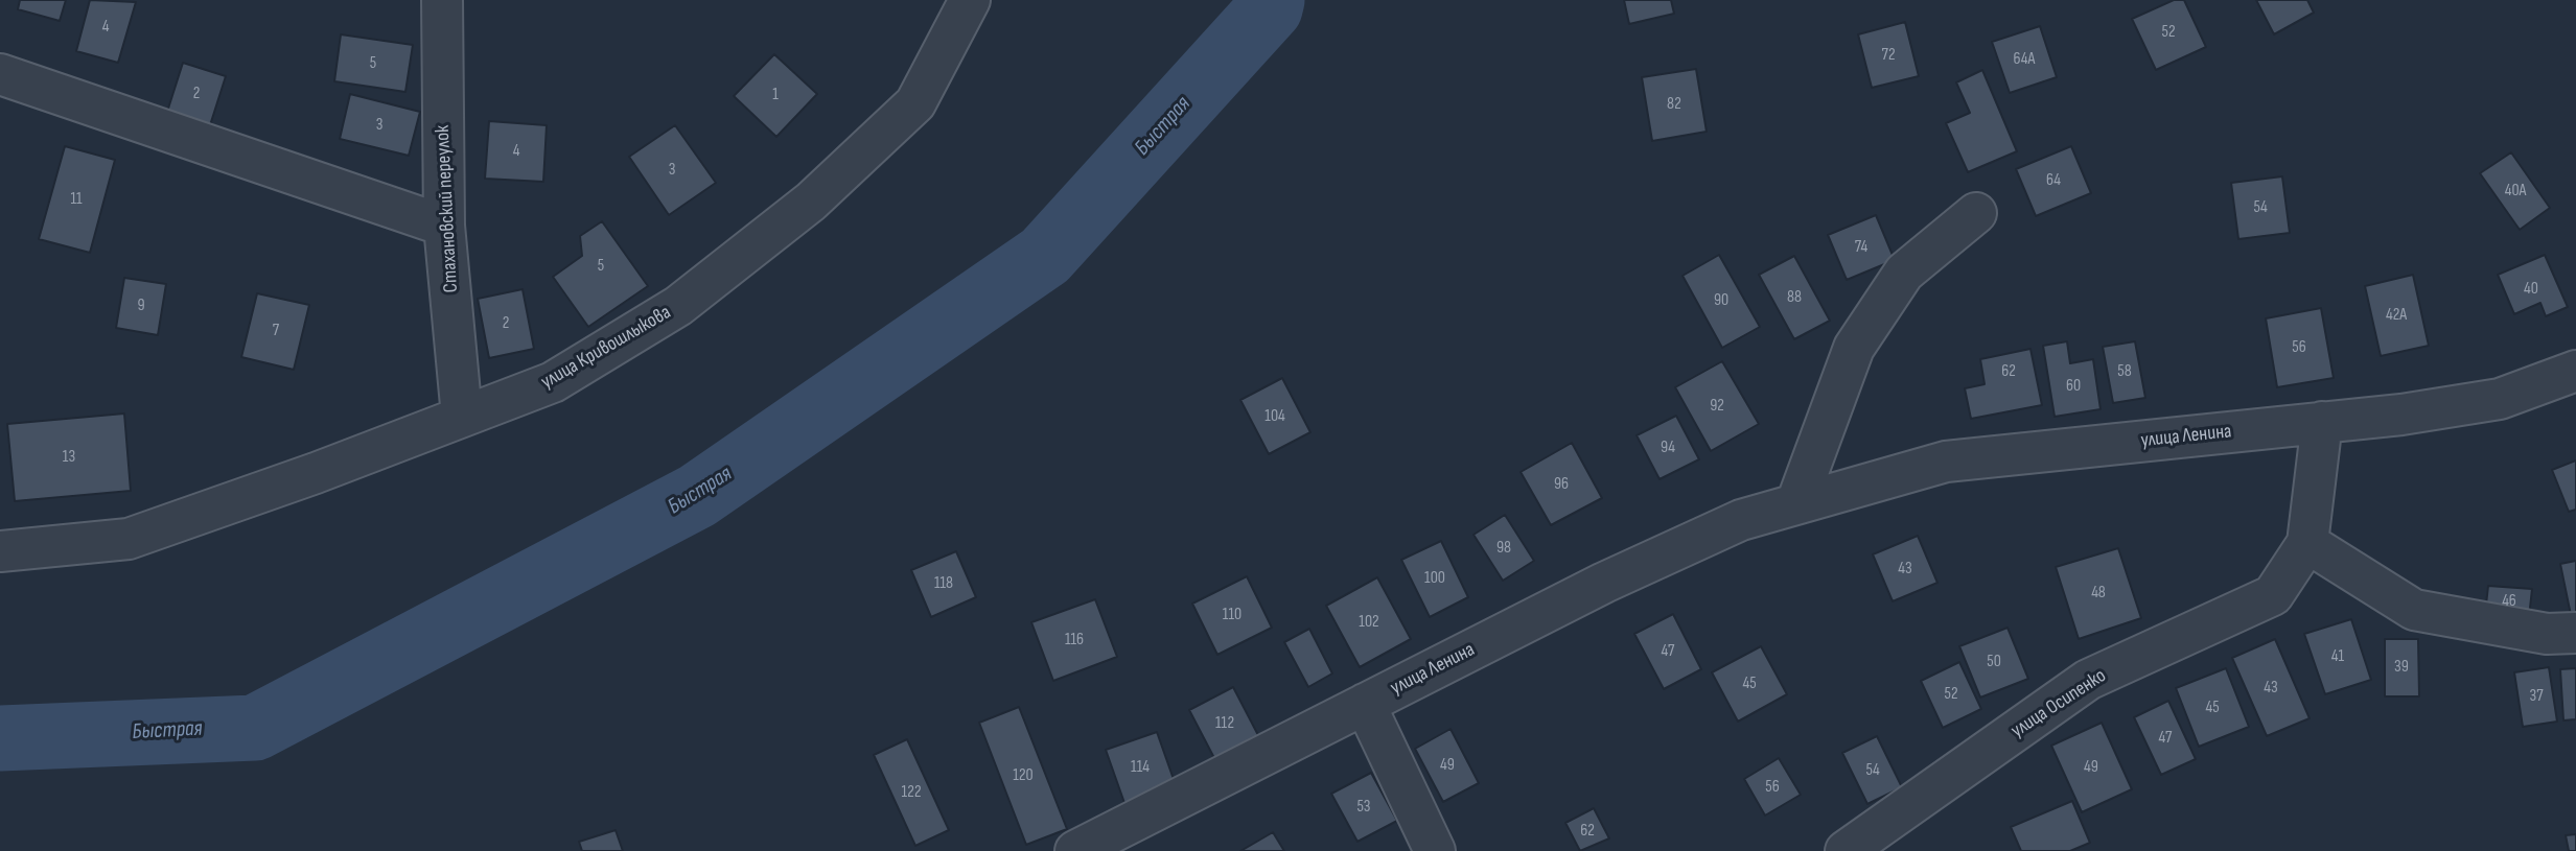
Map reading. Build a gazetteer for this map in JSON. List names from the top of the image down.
{
  "streets": {
    "street": [
      "Стахановский переулок",
      "улица Кривошлыкова",
      "улица Ленина",
      "улица Осипенко"
    ]
  },
  "crossings": [
    ["Стахановский переулок", "улица Кривошлыкова"],
    ["улица Ленина", "улица Осипенко"]
  ],
  "water": ["Быстрая"],
  "house_numbers": [
    "4",
    "52",
    "72",
    "64А",
    "5",
    "2",
    "1",
    "82",
    "3",
    "4",
    "3",
    "64",
    "40А",
    "11",
    "54",
    "74",
    "5",
    "40",
    "88",
    "90",
    "9",
    "42А",
    "2",
    "7",
    "56",
    "62",
    "58",
    "60",
    "92",
    "104",
    "94",
    "13",
    "96",
    "98",
    "43",
    "100",
    "118",
    "48",
    "46",
    "110",
    "102",
    "116",
    "47",
    "41",
    "50",
    "39",
    "45",
    "43",
    "52",
    "37",
    "45",
    "112",
    "47",
    "49",
    "114",
    "49",
    "54",
    "120",
    "56",
    "122",
    "53",
    "62"
  ]
}
